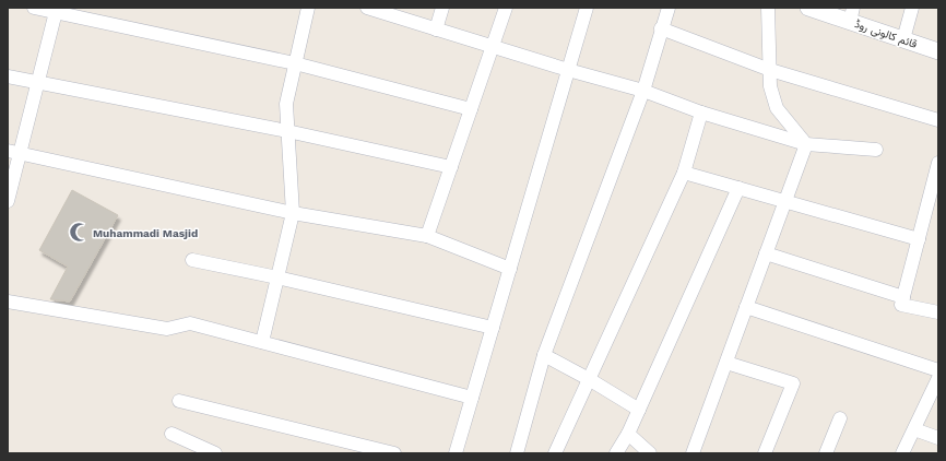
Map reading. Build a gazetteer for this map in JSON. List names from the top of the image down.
{
  "streets": {
    "street": ["قائم کالونی روڈ"]
  },
  "places": {
    "mosque": ["Muhammadi Masjid"]
  }
}
